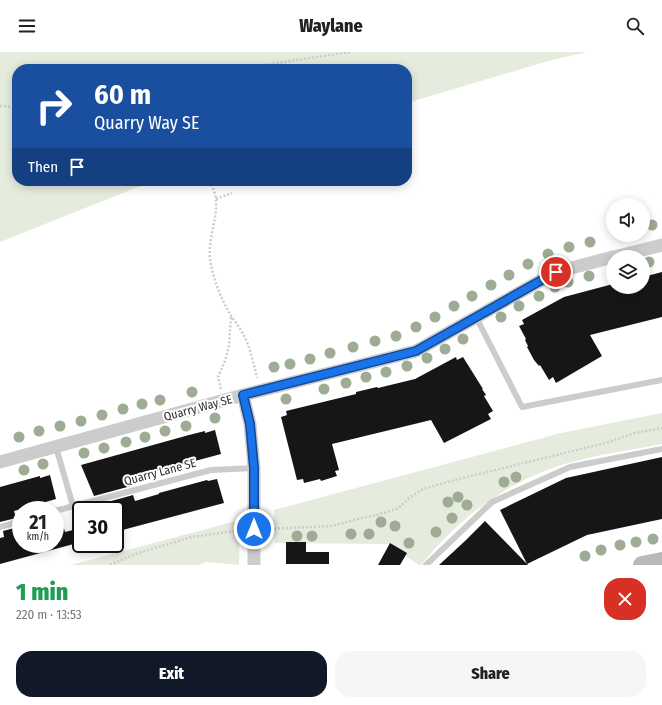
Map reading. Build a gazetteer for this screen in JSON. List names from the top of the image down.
{
  "streets": {
    "street": ["Quarry Way SE"],
    "lane": ["Quarry Lane SE"]
  },
  "page": {
    "header": "Waylane",
    "turn": ["60 m", "Quarry Way SE"],
    "then": "Then",
    "speed": "21 km/h",
    "limit": "30",
    "heading": ["1 min", "220 m · 13:53"],
    "buttons": ["Exit", "Share"]
  }
}
